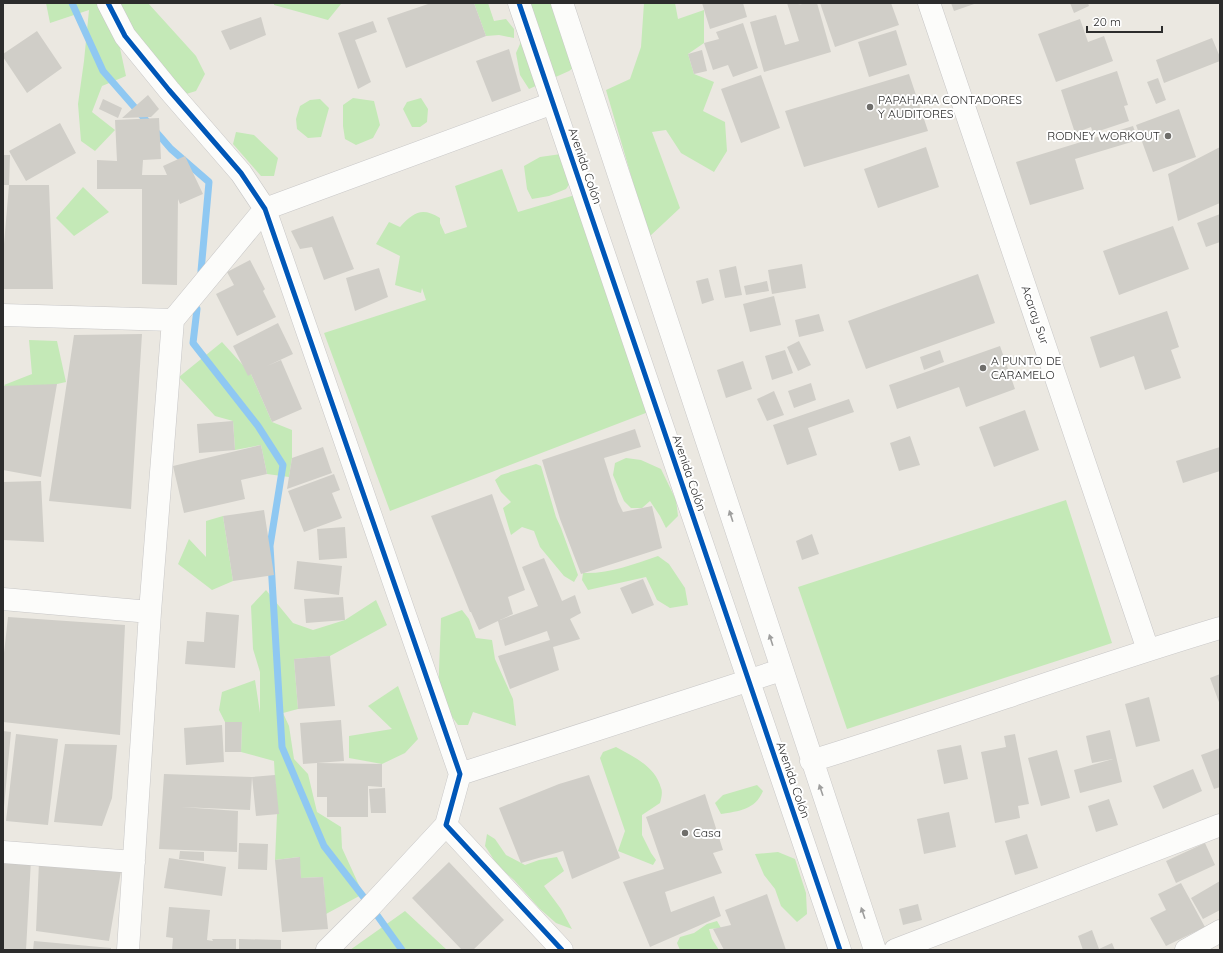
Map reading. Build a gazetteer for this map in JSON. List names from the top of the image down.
{
  "streets": {
    "street": ["Avenida Colón", "Acaray Sur"]
  },
  "places": [
    "PAPAHARA CONTADORES Y AUDITORES",
    "RODNEY WORKOUT",
    "A PUNTO DE CARAMELO",
    "Casa"
  ],
  "scale_bar": "20 m"
}
